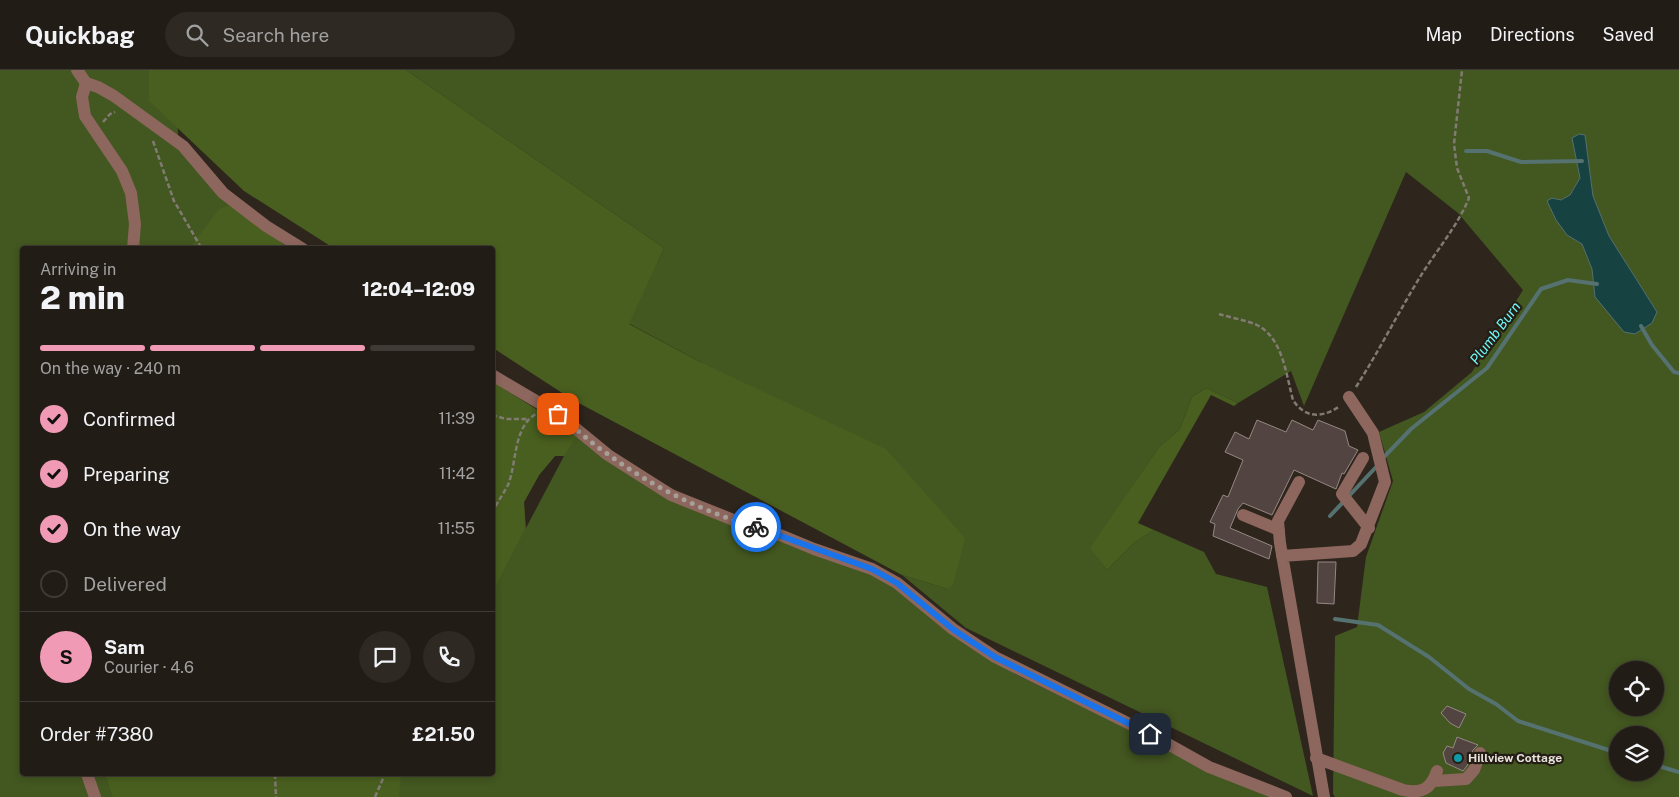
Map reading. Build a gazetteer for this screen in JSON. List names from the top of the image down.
{
  "water": ["Plumb Burn"],
  "places": ["Hillview Cottage"],
  "page": {
    "header": "Quickbag",
    "search": "Search here",
    "nav": ["Map", "Directions", "Saved"],
    "heading": ["2 min", "Arriving in", "12:04–12:09"],
    "panel": [
      "Sam",
      "Courier · 4.6",
      "Order #7380",
      "£21.50"
    ],
    "bar": "On the way · 240 m",
    "list": [
      ["Confirmed", "11:39"],
      ["Preparing", "11:42"],
      ["On the way", "11:55"],
      "Delivered"
    ],
    "round": "S"
  }
}
